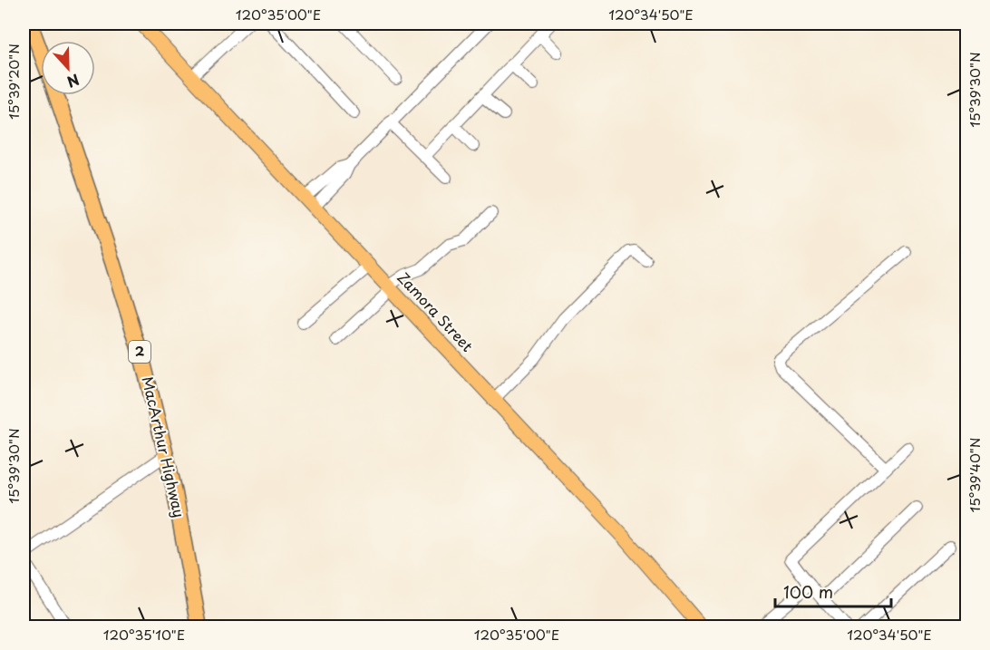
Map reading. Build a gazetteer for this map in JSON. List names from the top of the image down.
{
  "streets": {
    "highway": ["2", "MacArthur Highway"],
    "main road": ["Zamora Street"]
  },
  "scale_bar": "100 m",
  "north": "bottom",
  "coordinates": [
    "120°35'00\"E",
    "120°34'50\"E",
    "15°39'20\"N",
    "15°39'30\"N",
    "15°39'40\"N",
    "120°35'10\"E"
  ]
}
